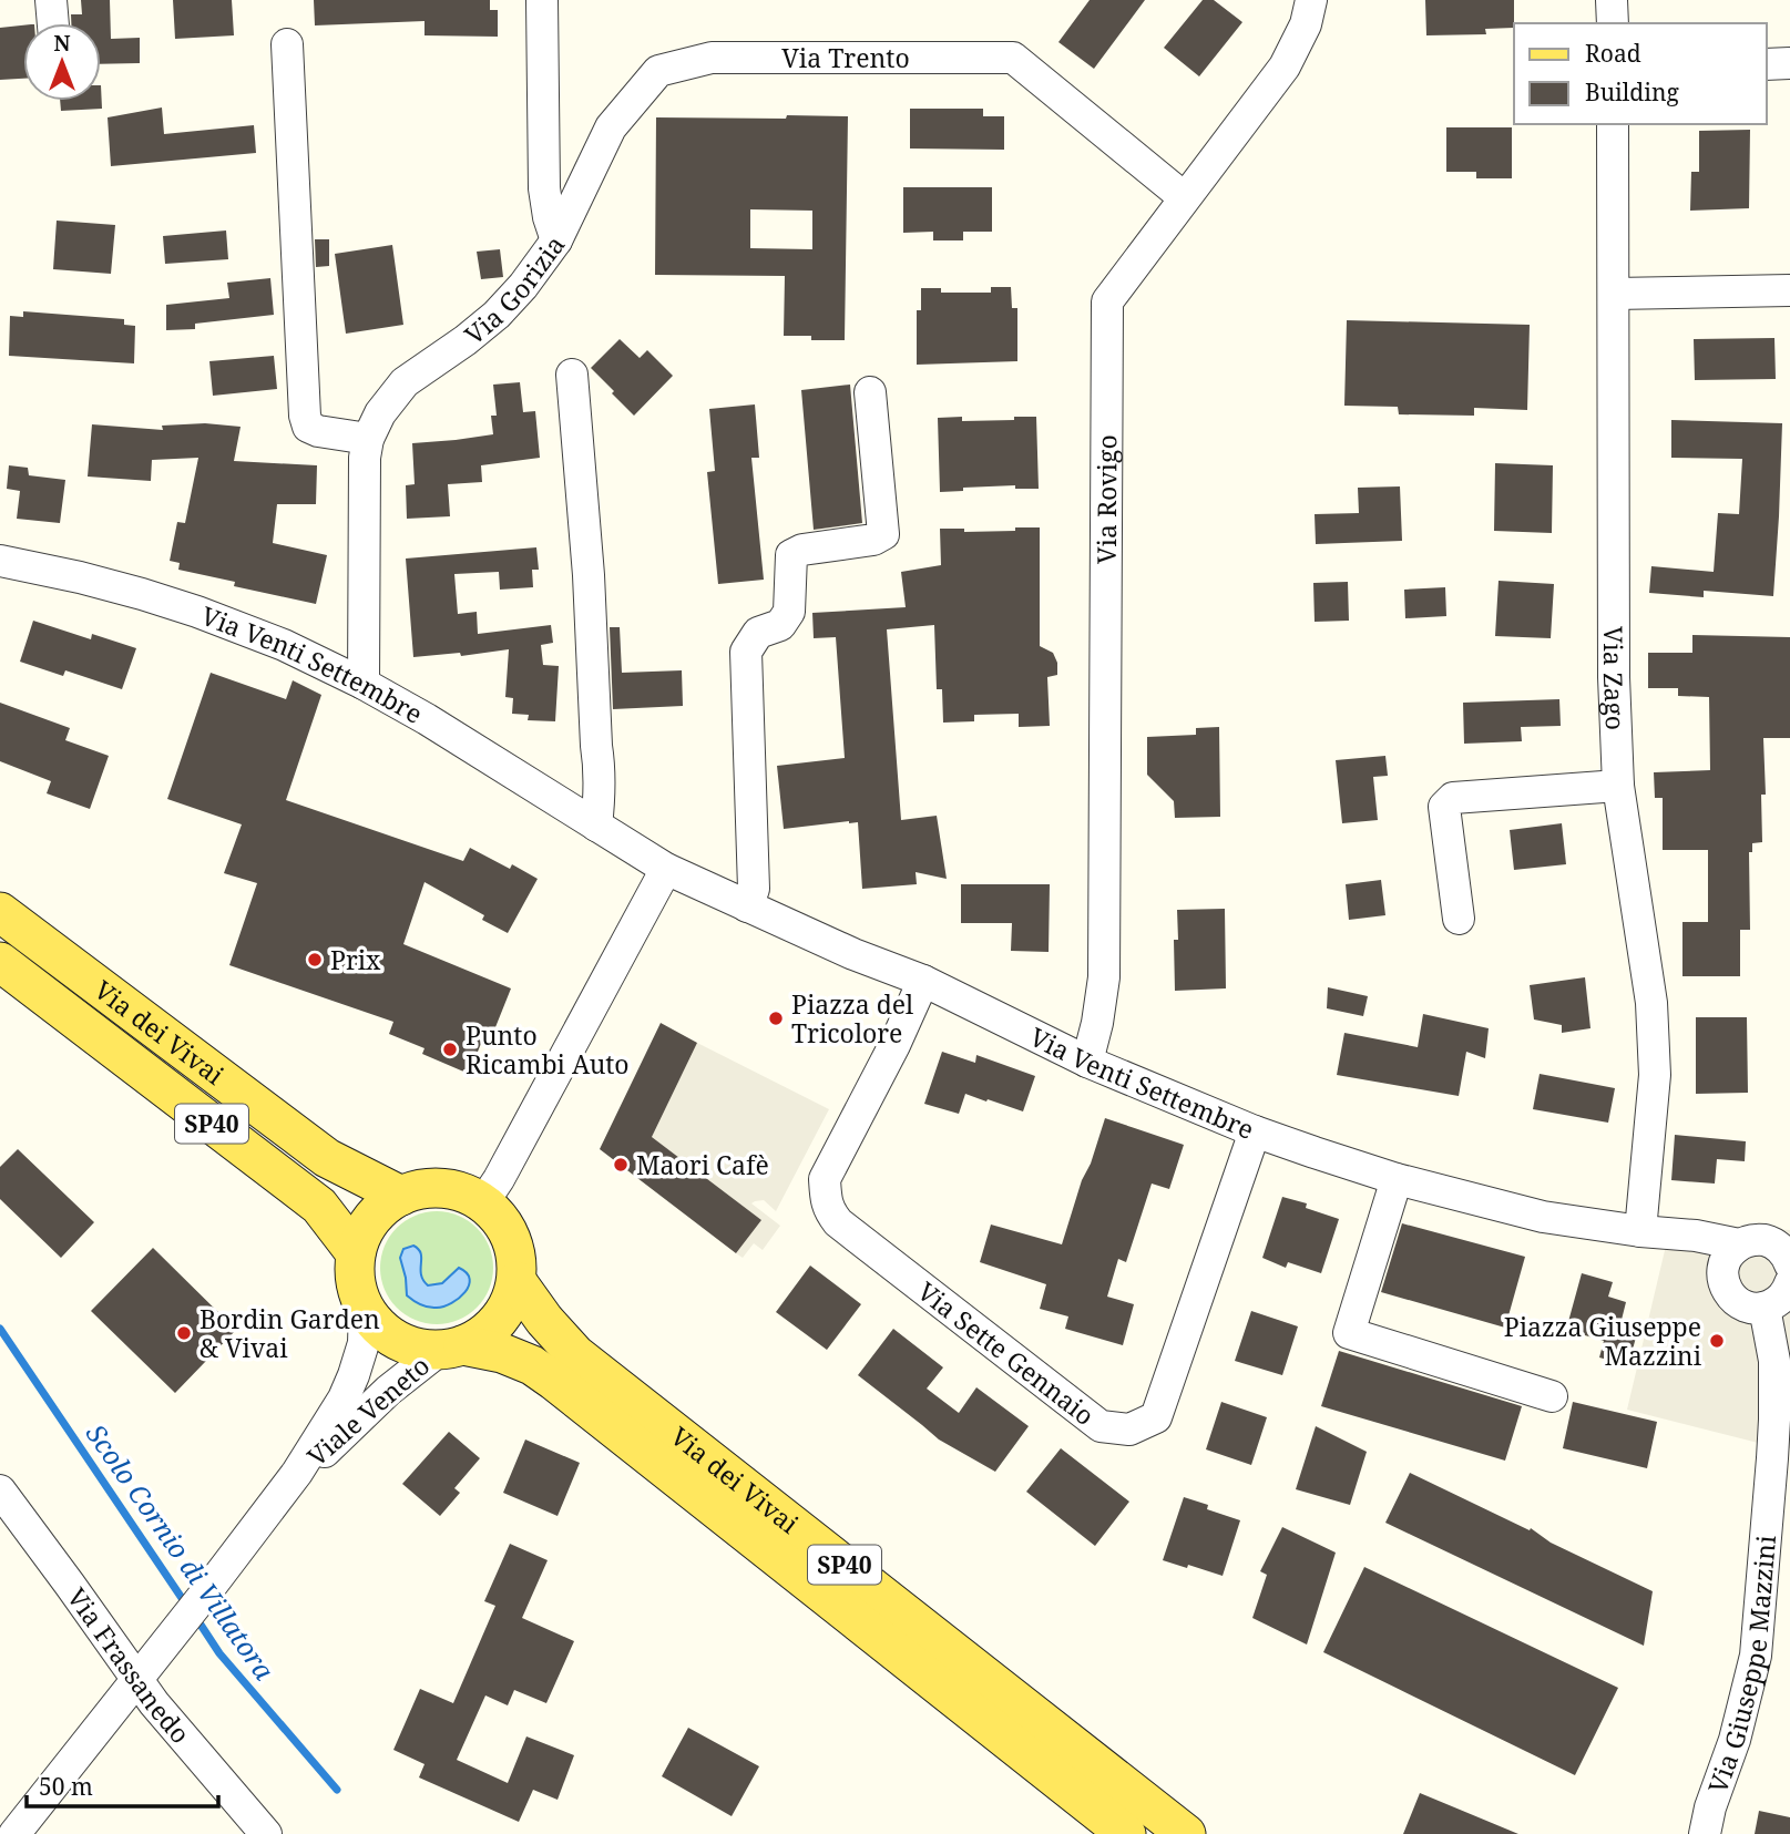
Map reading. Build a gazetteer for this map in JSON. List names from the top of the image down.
{
  "streets": {
    "main road": ["Via dei Vivai", "SP40"],
    "street": [
      "Via Trento",
      "Via Gorizia",
      "Via Rovigo",
      "Via Venti Settembre",
      "Via Zago",
      "Via Sette Gennaio",
      "Viale Veneto",
      "Via Giuseppe Mazzini",
      "Via Frassanedo"
    ]
  },
  "crossings": [
    ["Via Trento", "Via Gorizia"],
    ["Via Trento", "Via Rovigo"],
    ["Via Gorizia", "Via Venti Settembre"],
    ["Via Rovigo", "Via Venti Settembre"],
    ["Via Venti Settembre", "Via Zago"],
    ["Via Venti Settembre", "Via Sette Gennaio"],
    ["Via dei Vivai", "SP40"],
    ["Via dei Vivai", "Viale Veneto"],
    ["SP40", "Viale Veneto"],
    ["Viale Veneto", "Via Frassanedo"]
  ],
  "water": ["Scolo Cornio di Villatora"],
  "places": [
    "Prix",
    "Piazza del Tricolore",
    "Punto Ricambi Auto",
    "Maori Cafè",
    "Bordin Garden & Vivai",
    "Piazza Giuseppe Mazzini"
  ],
  "legend": ["Road", "Building"],
  "scale_bar": "50 m",
  "north": "top"
}
